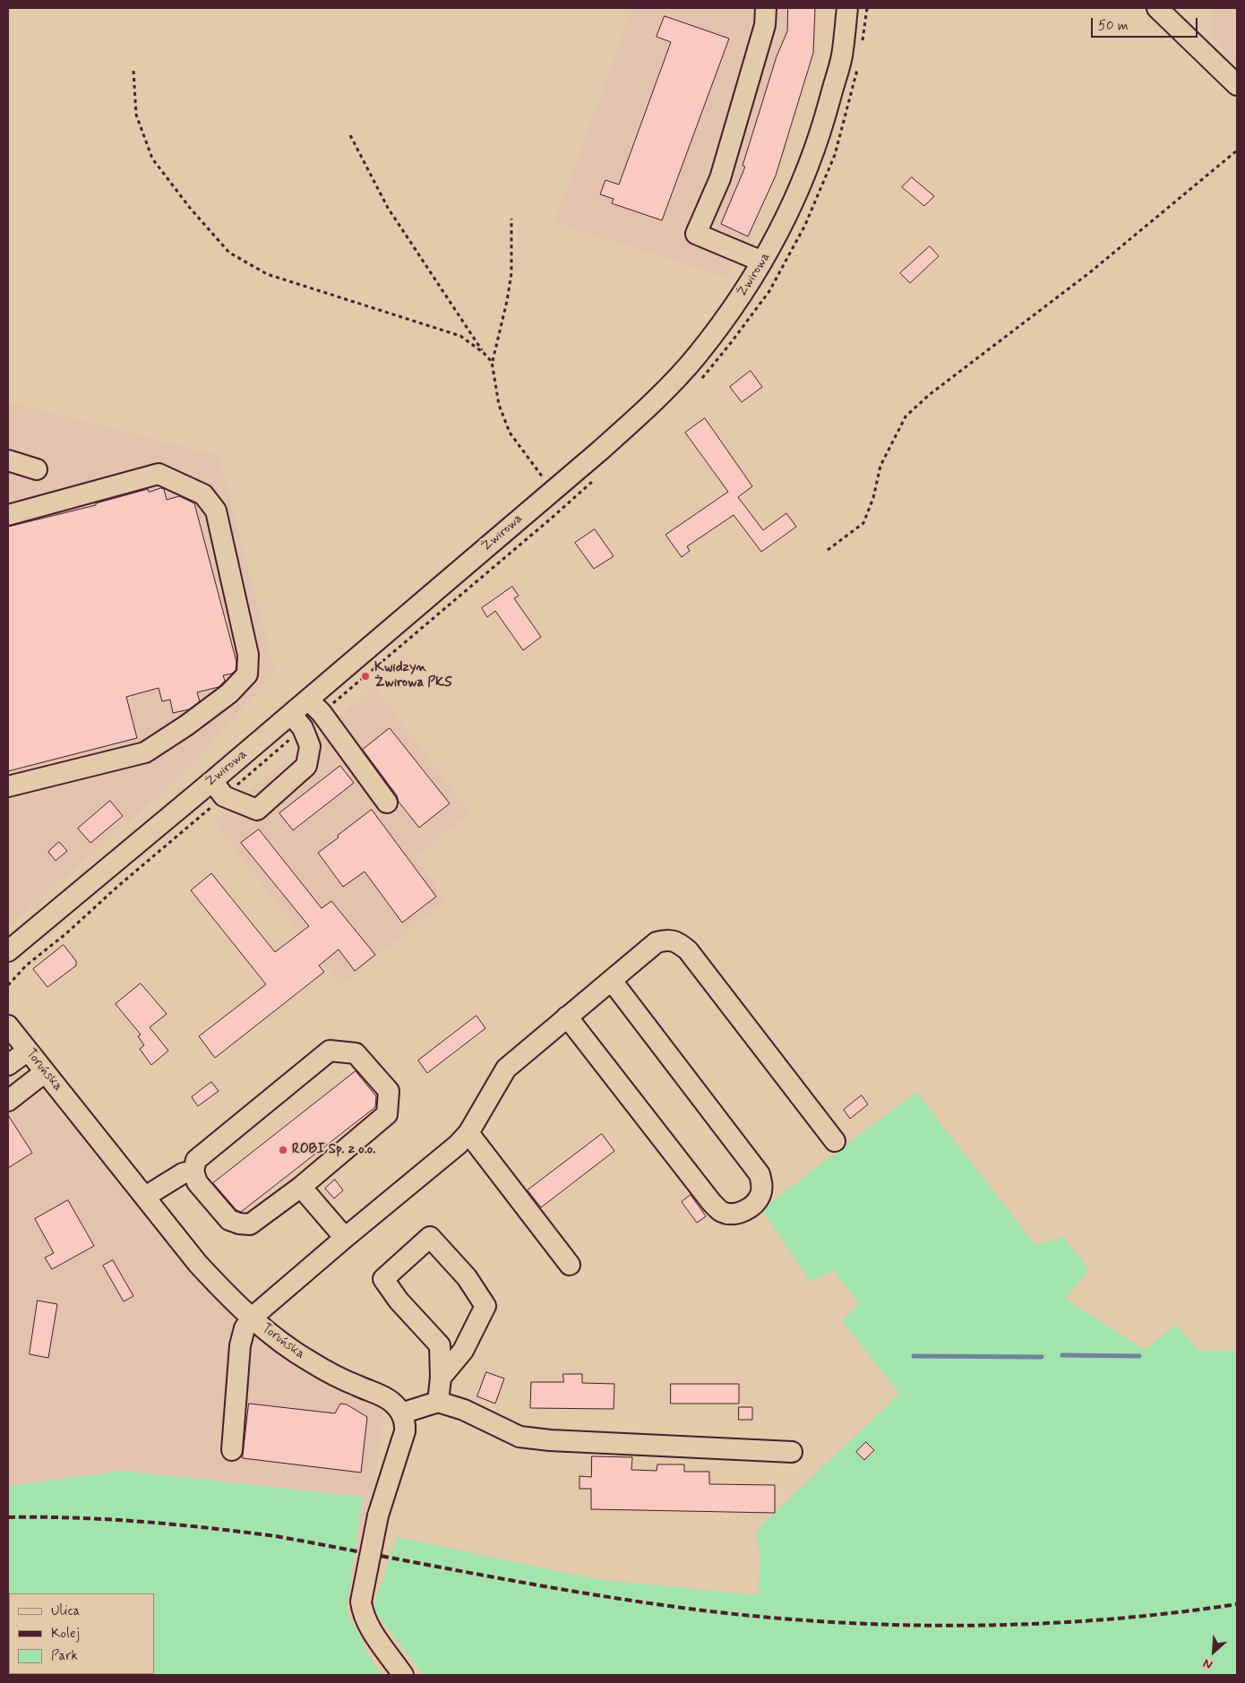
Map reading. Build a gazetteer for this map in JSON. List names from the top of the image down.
{
  "streets": {
    "street": ["Żwirowa", "Toruńska"]
  },
  "places": ["Kwidzyn Żwirowa PKS", "ROBI Sp. z o.o."],
  "legend": ["Ulica", "Kolej", "Park"],
  "scale_bar": "50 m",
  "north": "bottom left"
}
